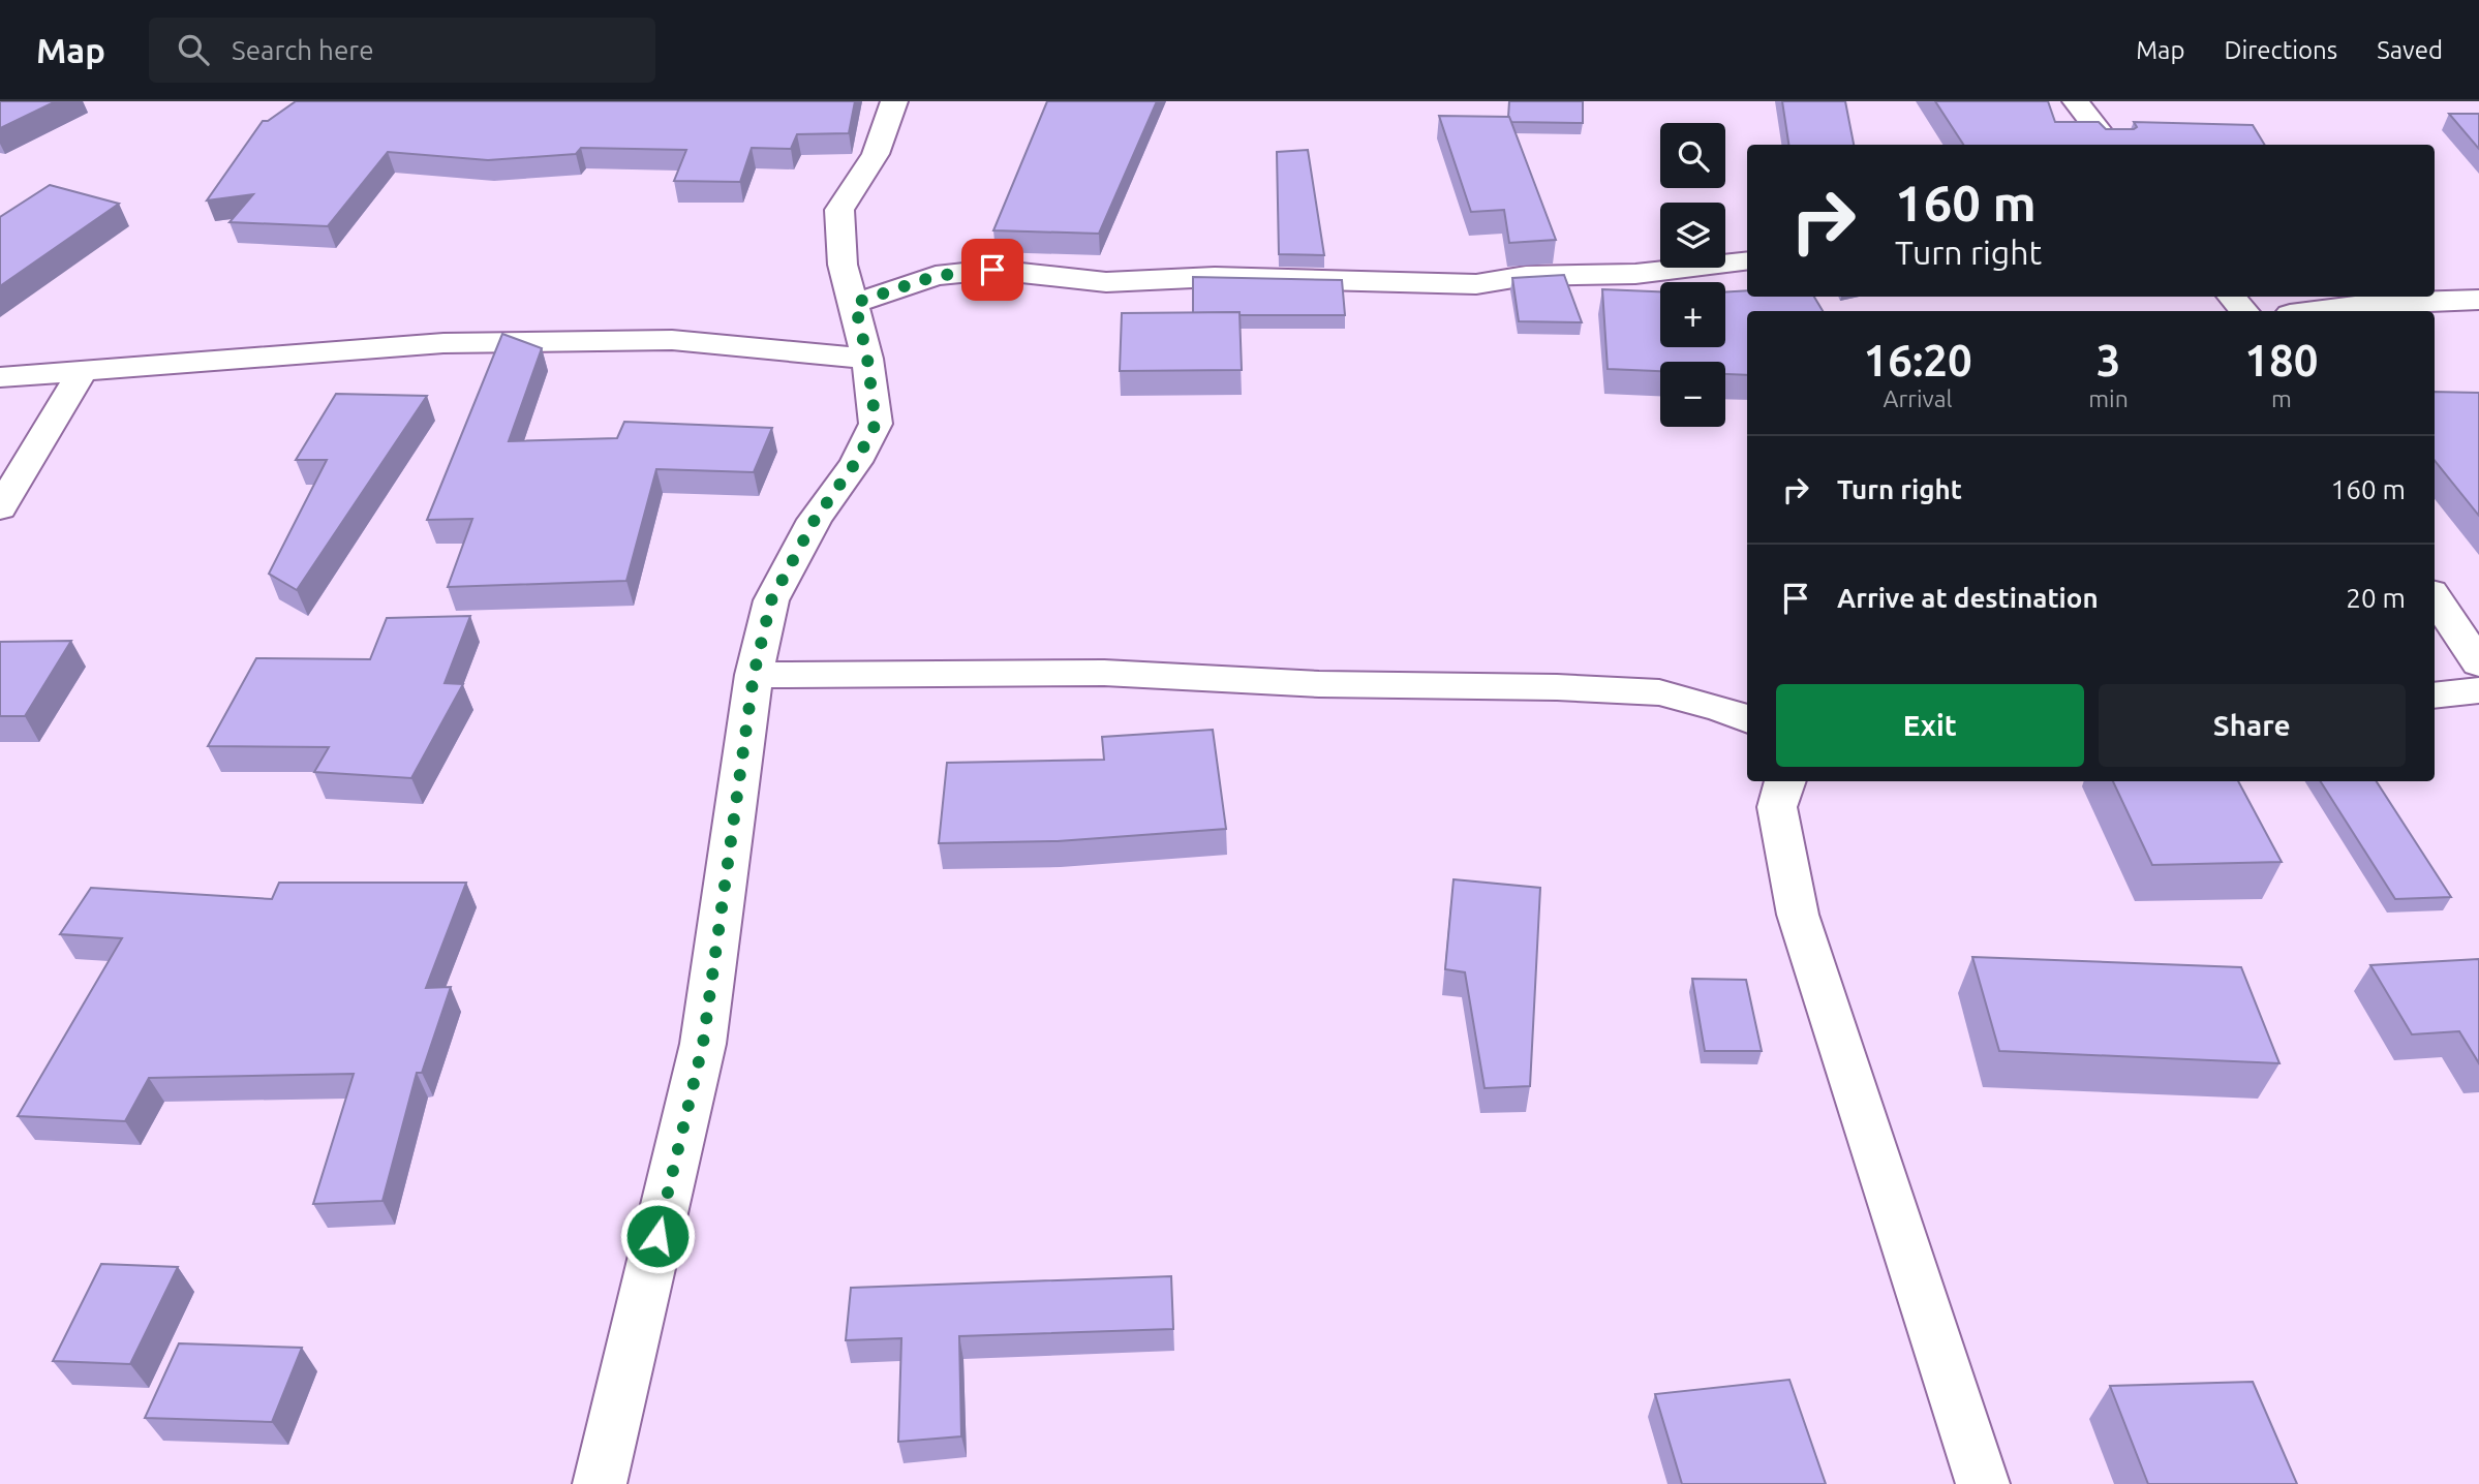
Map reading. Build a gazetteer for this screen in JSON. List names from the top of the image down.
{
  "page": {
    "header": "Map",
    "search": "Search here",
    "nav": ["Map", "Directions", "Saved"],
    "map_buttons": ["+", "−"],
    "turn": ["160 m", "Turn right"],
    "eta": [
      "16:20",
      "Arrival",
      "3",
      "min",
      "180",
      "m"
    ],
    "list": [
      {
        "name": "Turn right",
        "value": "160 m"
      },
      {
        "name": "Arrive at destination",
        "value": "20 m"
      }
    ],
    "buttons": ["Exit", "Share"]
  }
}
